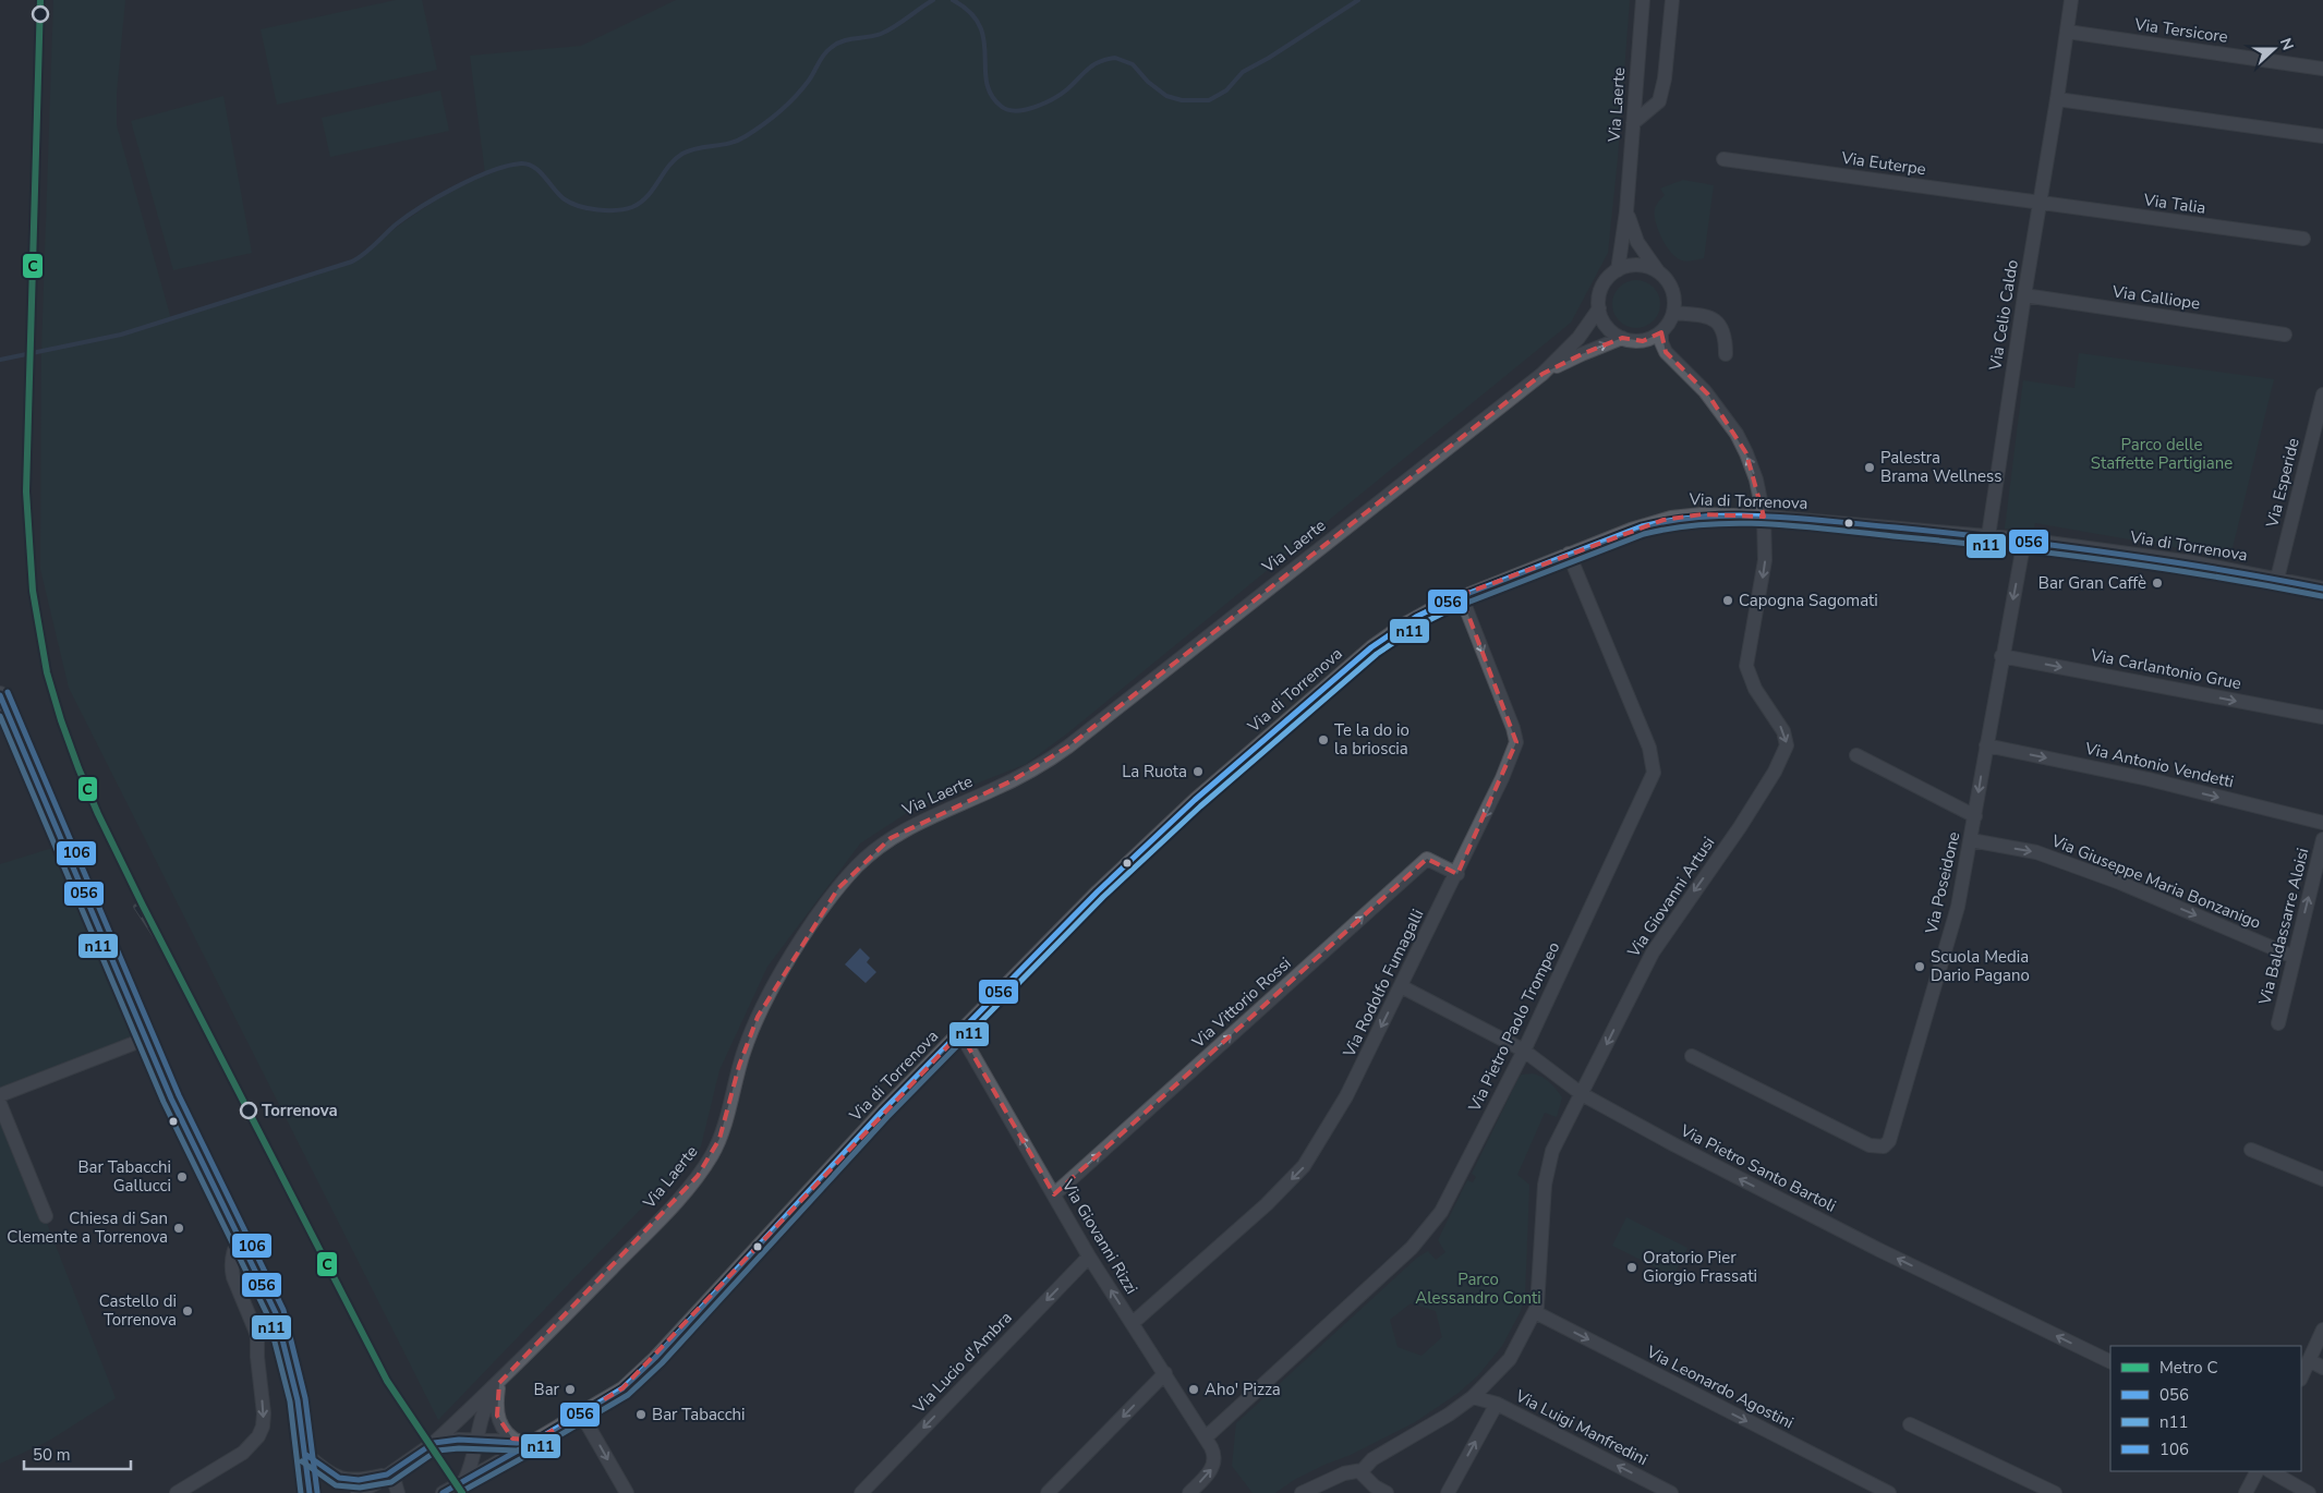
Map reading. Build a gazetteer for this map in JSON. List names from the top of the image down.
{
  "streets": {
    "street": [
      "Via Tersicore",
      "Via Laerte",
      "Via Euterpe",
      "Via Talia",
      "Via Calliope",
      "Via Celio Caldo",
      "Via Esperide",
      "Via di Torrenova",
      "Via Carlantonio Grue",
      "Via Antonio Vendetti",
      "Via Giuseppe Maria Bonzanigo",
      "Via Poseidone",
      "Via Giovanni Artusi",
      "Via Baldassarre Aloisi",
      "Via Rodolfo Fumagalli",
      "Via Vittorio Rossi",
      "Via Pietro Paolo Trompeo",
      "Via Pietro Santo Bartoli",
      "Via Giovanni Rizzi",
      "Via Lucio d'Ambra",
      "Via Leonardo Agostini",
      "Via Luigi Manfredini"
    ]
  },
  "crossings": [
    ["Via Tersicore", "Via Celio Caldo"],
    ["Via Laerte", "Via Giovanni Artusi"],
    ["Via Euterpe", "Via Talia"],
    ["Via Euterpe", "Via Celio Caldo"],
    ["Via Talia", "Via Celio Caldo"],
    ["Via Calliope", "Via Celio Caldo"],
    ["Via Celio Caldo", "Via di Torrenova"],
    ["Via Esperide", "Via di Torrenova"],
    ["Via di Torrenova", "Via Poseidone"],
    ["Via di Torrenova", "Via Giovanni Artusi"],
    ["Via di Torrenova", "Via Rodolfo Fumagalli"],
    ["Via di Torrenova", "Via Pietro Paolo Trompeo"],
    ["Via di Torrenova", "Via Giovanni Rizzi"],
    ["Via Carlantonio Grue", "Via Poseidone"],
    ["Via Antonio Vendetti", "Via Poseidone"],
    ["Via Giuseppe Maria Bonzanigo", "Via Poseidone"],
    ["Via Giuseppe Maria Bonzanigo", "Via Baldassarre Aloisi"],
    ["Via Giovanni Artusi", "Via Pietro Santo Bartoli"],
    ["Via Giovanni Artusi", "Via Leonardo Agostini"],
    ["Via Giovanni Artusi", "Via Luigi Manfredini"],
    ["Via Rodolfo Fumagalli", "Via Vittorio Rossi"],
    ["Via Rodolfo Fumagalli", "Via Pietro Santo Bartoli"],
    ["Via Rodolfo Fumagalli", "Via Giovanni Rizzi"],
    ["Via Vittorio Rossi", "Via Giovanni Rizzi"],
    ["Via Pietro Paolo Trompeo", "Via Pietro Santo Bartoli"],
    ["Via Pietro Paolo Trompeo", "Via Giovanni Rizzi"],
    ["Via Giovanni Rizzi", "Via Lucio d'Ambra"]
  ],
  "one_way": [
    "Via Carlantonio Grue",
    "Via Antonio Vendetti",
    "Via Giuseppe Maria Bonzanigo",
    "Via Baldassarre Aloisi",
    "Via Rodolfo Fumagalli",
    "Via Vittorio Rossi",
    "Via Pietro Santo Bartoli",
    "Via Giovanni Rizzi",
    "Via Lucio d'Ambra",
    "Via Leonardo Agostini",
    "Via Luigi Manfredini"
  ],
  "parks": ["Parco delle Staffette Partigiane", "Parco Alessandro Conti"],
  "places": [
    "Palestra Brama Wellness",
    "Bar Gran Caffè",
    "Capogna Sagomati",
    "Te la do io la brioscia",
    "La Ruota",
    "Scuola Media Dario Pagano",
    "Torrenova",
    "Bar Tabacchi Gallucci",
    "Chiesa di San Clemente a Torrenova",
    "Oratorio Pier Giorgio Frassati",
    "Castello di Torrenova",
    "Bar",
    "Aho' Pizza",
    "Bar Tabacchi"
  ],
  "lines": [
    "metro line C",
    "transit line 056",
    "transit line n11",
    "transit line 106"
  ],
  "legend": [
    "Metro C",
    "056",
    "n11",
    "106"
  ],
  "scale_bar": "50 m",
  "north": "right"
}
